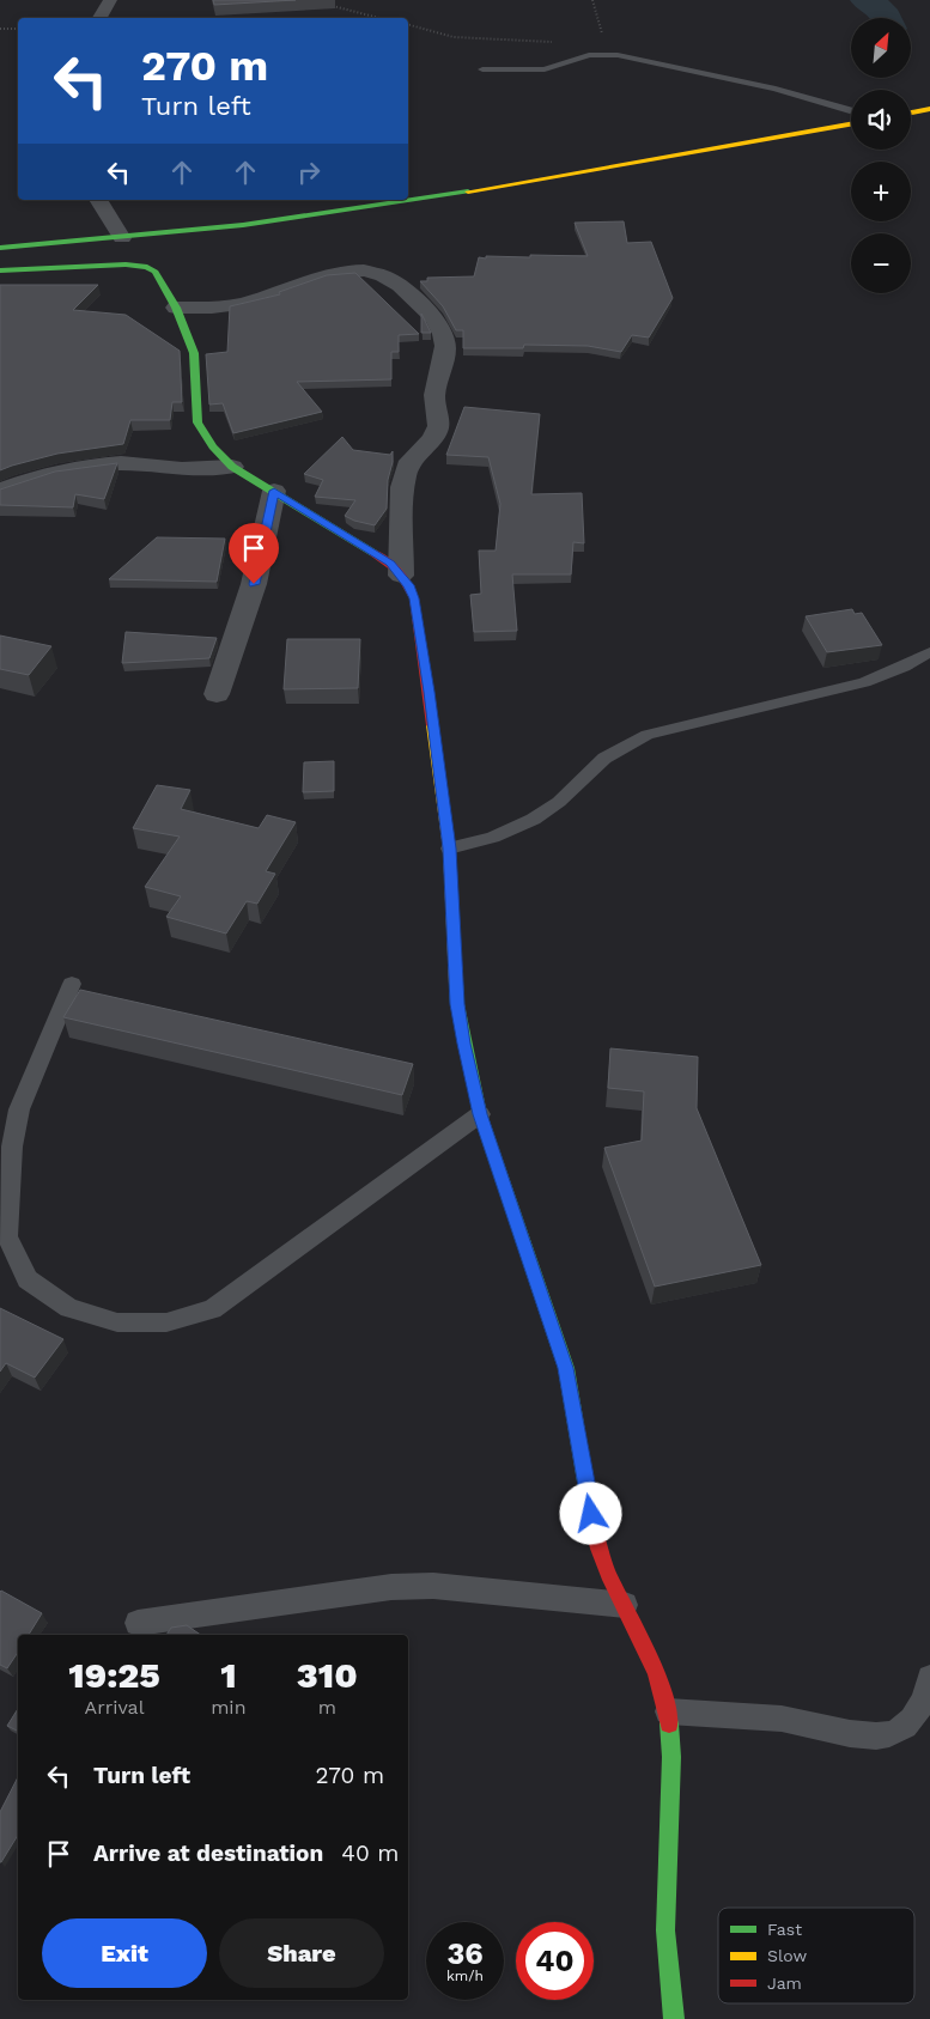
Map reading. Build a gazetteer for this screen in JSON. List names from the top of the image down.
{
  "legend": ["Fast", "Slow", "Jam"],
  "north": "top right",
  "page": {
    "map_buttons": ["+", "−"],
    "turn": ["270 m", "Turn left"],
    "eta": [
      "19:25",
      "Arrival",
      "1",
      "min",
      "310",
      "m"
    ],
    "list": [
      {
        "name": "Turn left",
        "value": "270 m"
      },
      {
        "name": "Arrive at destination",
        "value": "40 m"
      }
    ],
    "buttons": ["Exit", "Share"],
    "speed": "36 km/h",
    "limit": "40"
  }
}
